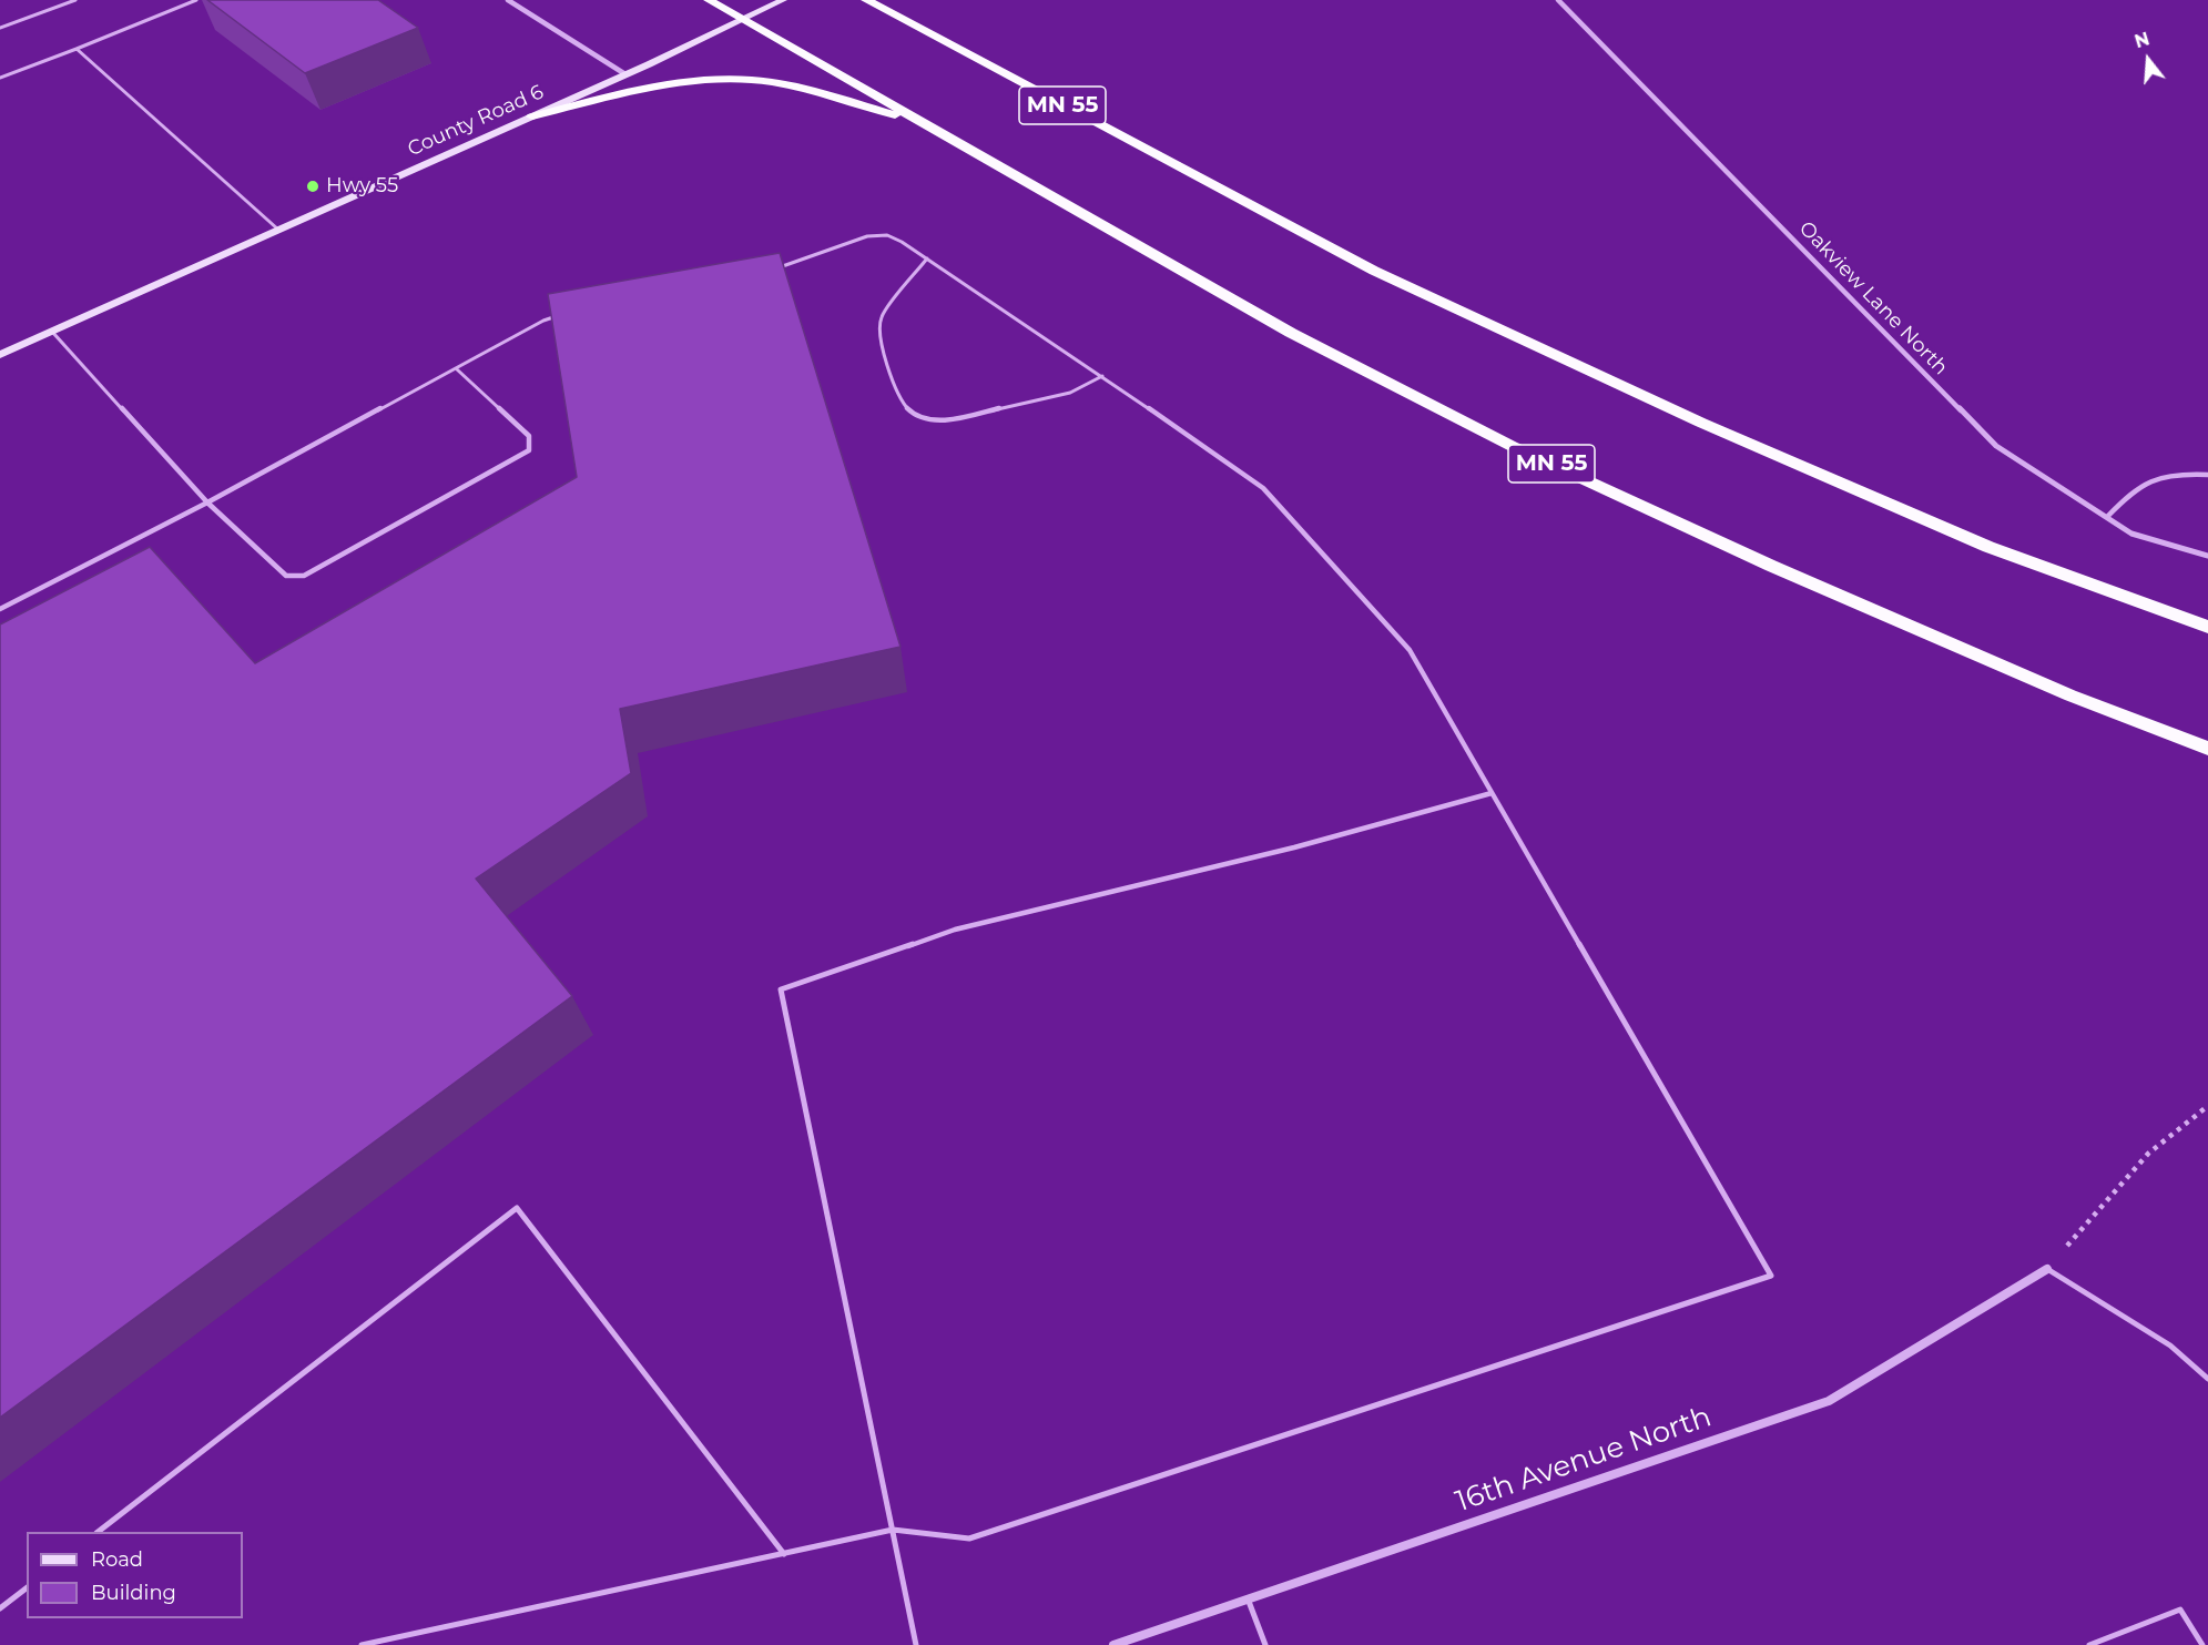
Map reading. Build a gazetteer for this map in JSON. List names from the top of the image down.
{
  "streets": {
    "highway": ["MN 55"],
    "main road": ["County Road 6"],
    "street": ["Oakview Lane North", "16th Avenue North"]
  },
  "crossings": [
    ["MN 55", "County Road 6"]
  ],
  "places": ["Hwy 55"],
  "legend": ["Road", "Building"],
  "north": "top"
}
